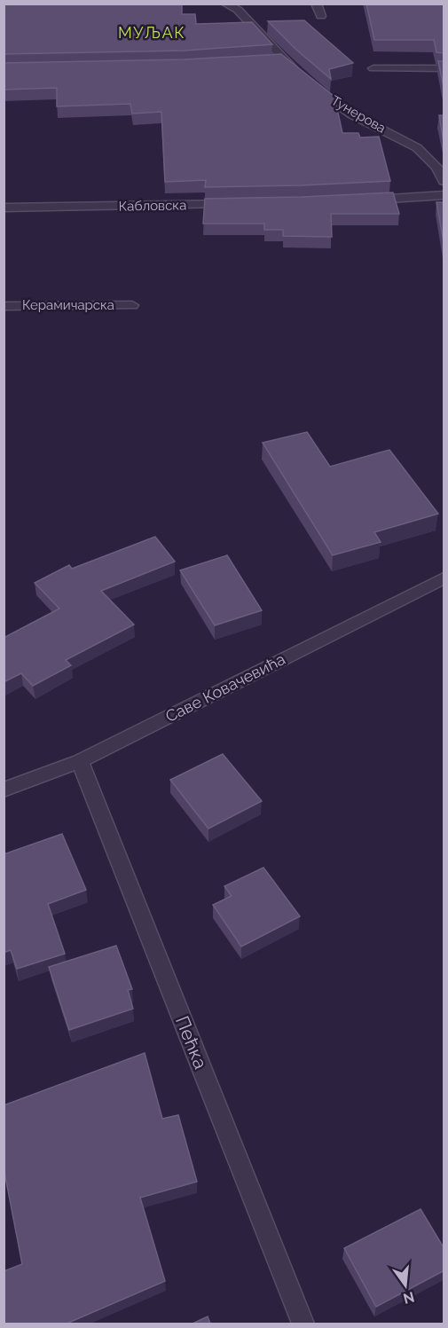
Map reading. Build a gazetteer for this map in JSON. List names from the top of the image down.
{
  "streets": {
    "street": [
      "Тунерова",
      "Кабловска",
      "Керамичарска",
      "Саве Ковачевића",
      "Пећка"
    ]
  },
  "crossings": [
    ["Саве Ковачевића", "Пећка"]
  ],
  "districts": ["МУЉАК"],
  "north": "bottom"
}
